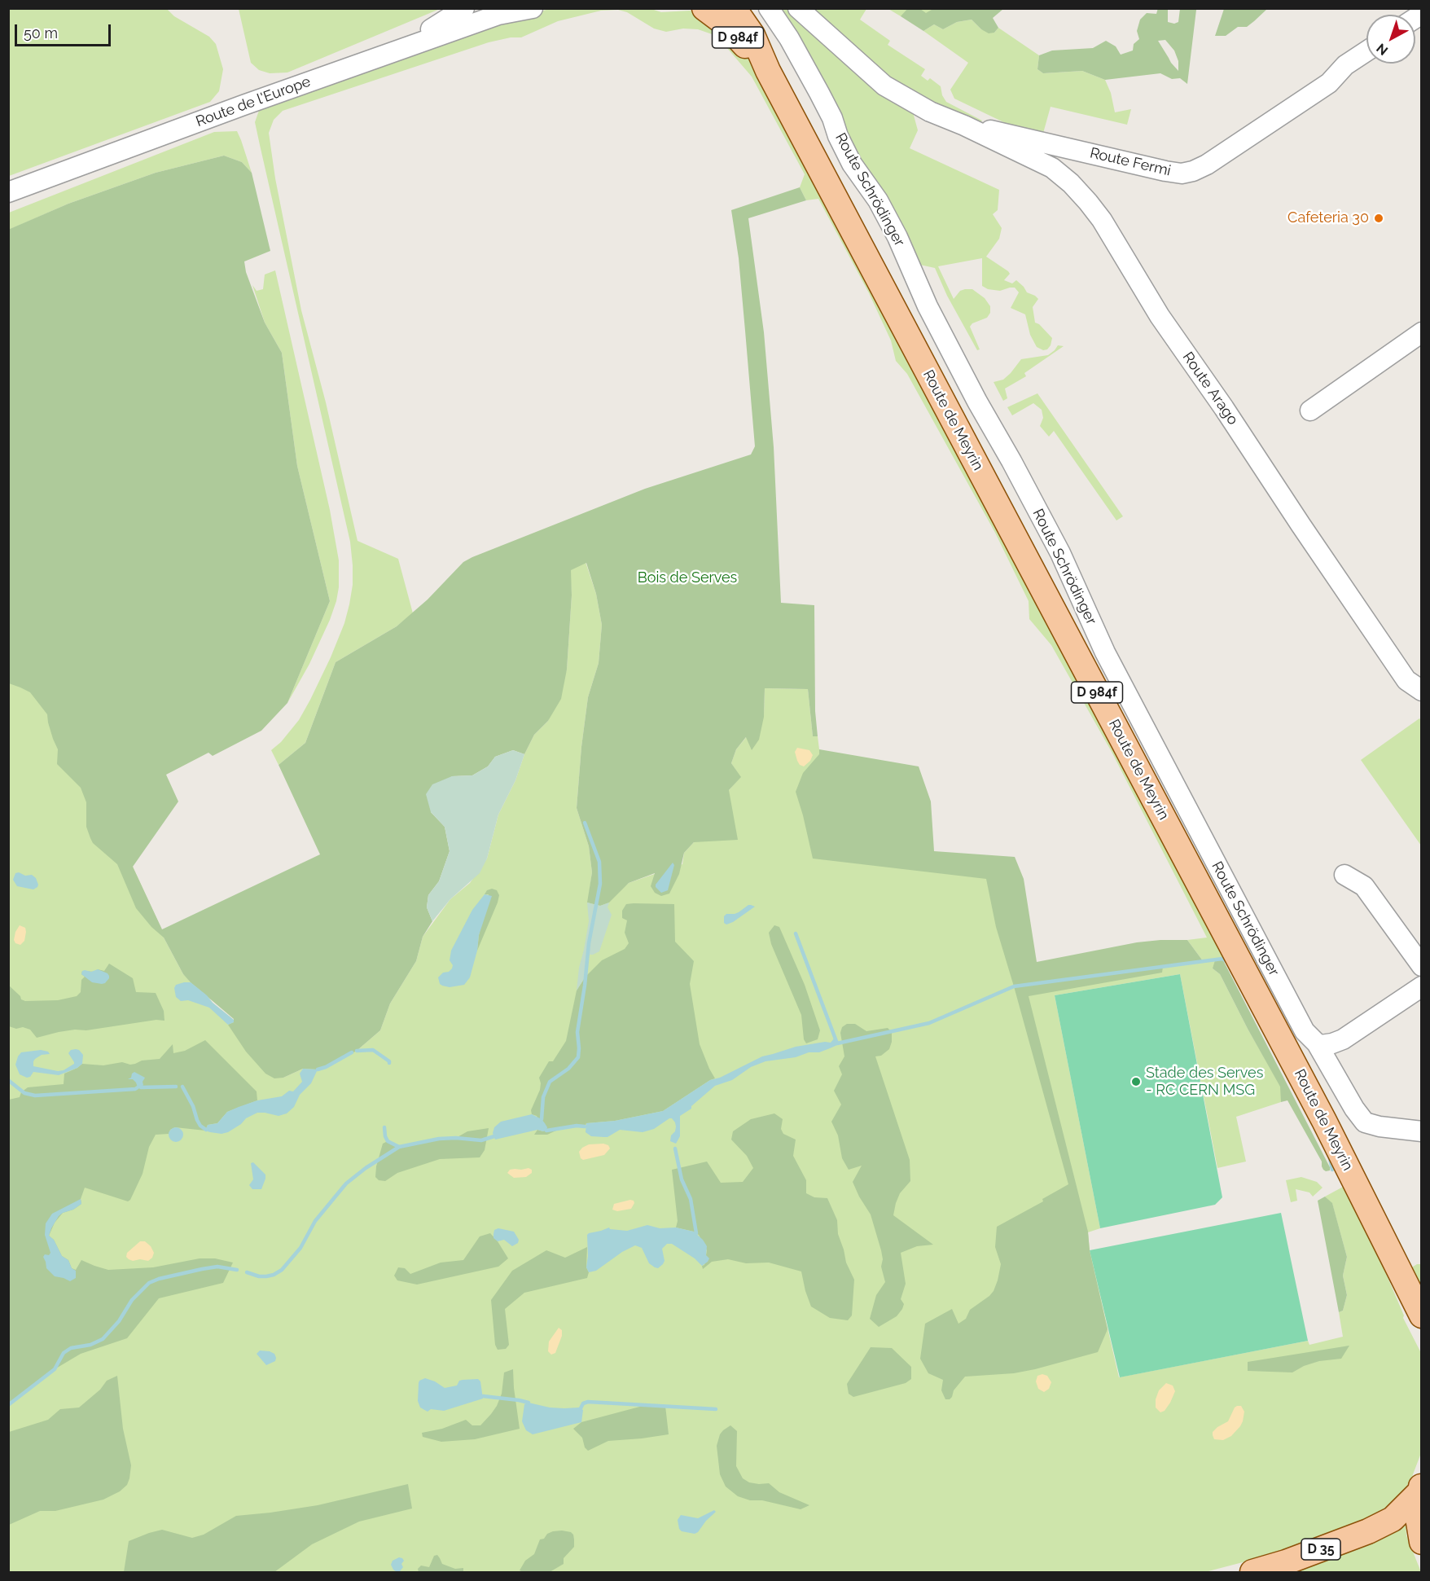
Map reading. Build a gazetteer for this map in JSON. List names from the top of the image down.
{
  "streets": {
    "main road": ["D 984f", "Route de Meyrin", "D 35"],
    "street": [
      "Route de l'Europe",
      "Route Fermi",
      "Route Schrödinger",
      "Route Arago"
    ]
  },
  "crossings": [
    ["Route Fermi", "Route Arago"]
  ],
  "parks": ["Bois de Serves"],
  "places": ["Cafeteria 30", "Stade des Serves - RC CERN MSG"],
  "scale_bar": "50 m",
  "north": "bottom left"
}
